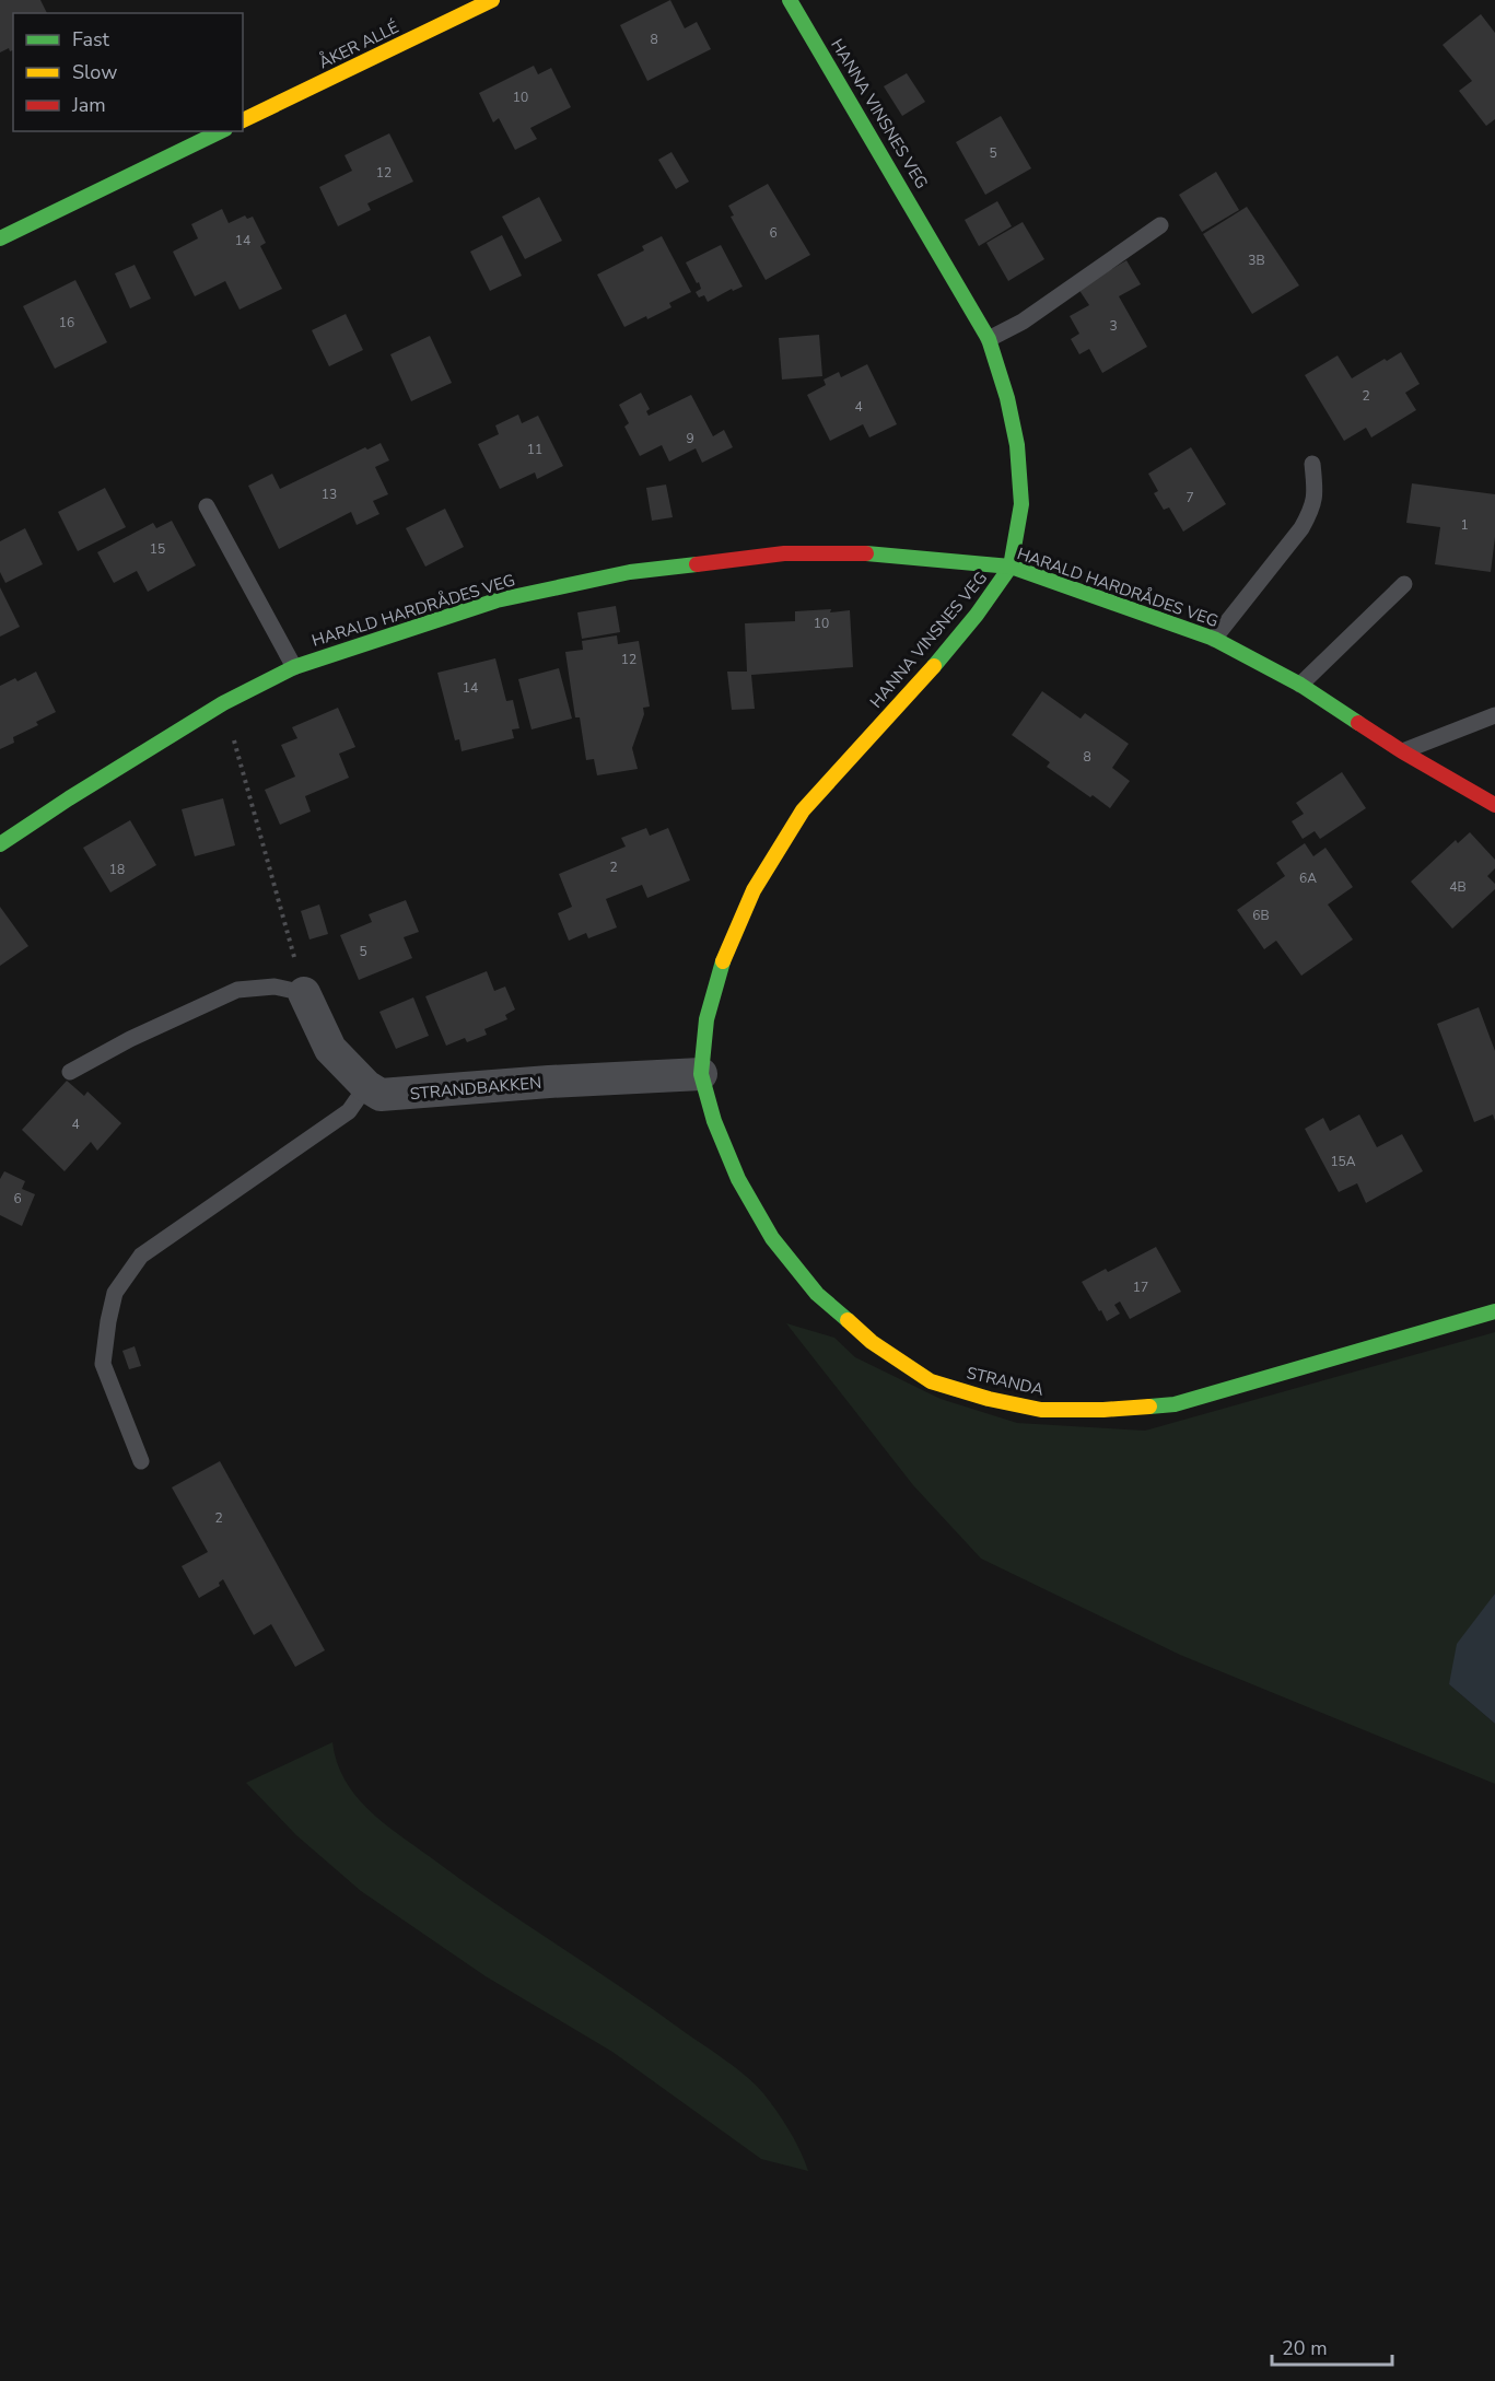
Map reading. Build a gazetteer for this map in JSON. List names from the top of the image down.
{
  "streets": {
    "street": [
      "ÅKER ALLÉ",
      "HANNA VINSNES VEG",
      "HARALD HARDRÅDES VEG",
      "STRANDBAKKEN",
      "STRANDA"
    ]
  },
  "crossings": [
    ["HANNA VINSNES VEG", "HARALD HARDRÅDES VEG"],
    ["HANNA VINSNES VEG", "STRANDBAKKEN"],
    ["HANNA VINSNES VEG", "STRANDA"],
    ["STRANDBAKKEN", "STRANDA"]
  ],
  "house_numbers": [
    "8",
    "10",
    "5",
    "12",
    "6",
    "14",
    "3B",
    "16",
    "3",
    "2",
    "4",
    "9",
    "11",
    "13",
    "7",
    "1",
    "15",
    "10",
    "12",
    "14",
    "8",
    "2",
    "18",
    "6A",
    "4B",
    "6B",
    "5",
    "4",
    "15A",
    "6",
    "17",
    "2"
  ],
  "legend": ["Fast", "Slow", "Jam"],
  "scale_bar": "20 m"
}
